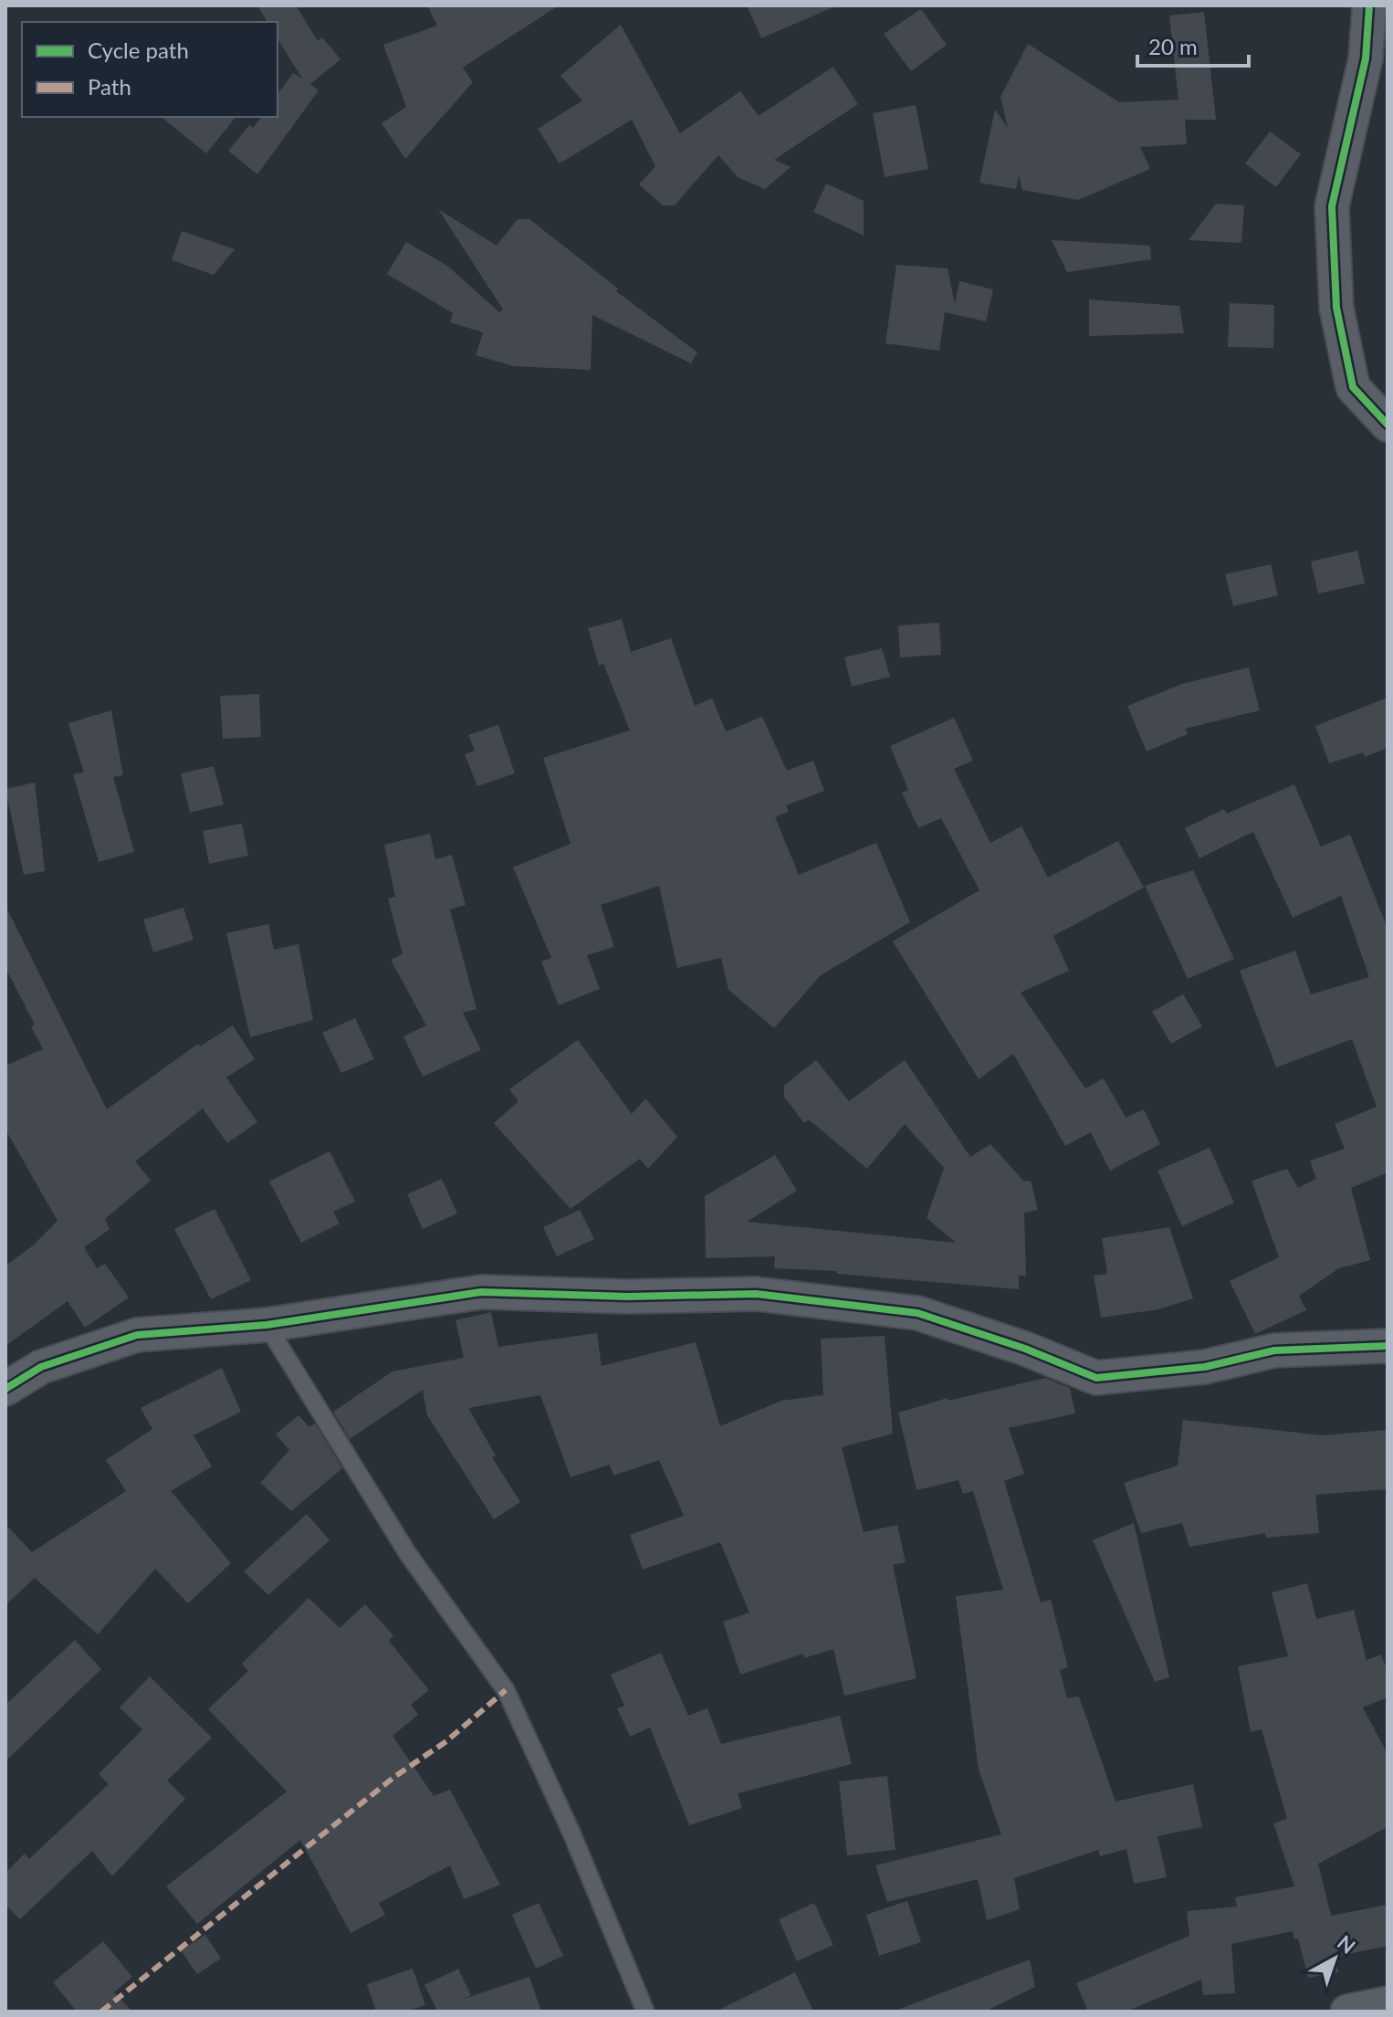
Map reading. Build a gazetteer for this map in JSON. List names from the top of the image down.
{
  "legend": ["Cycle path", "Path"],
  "scale_bar": "20 m",
  "north": "top right"
}
